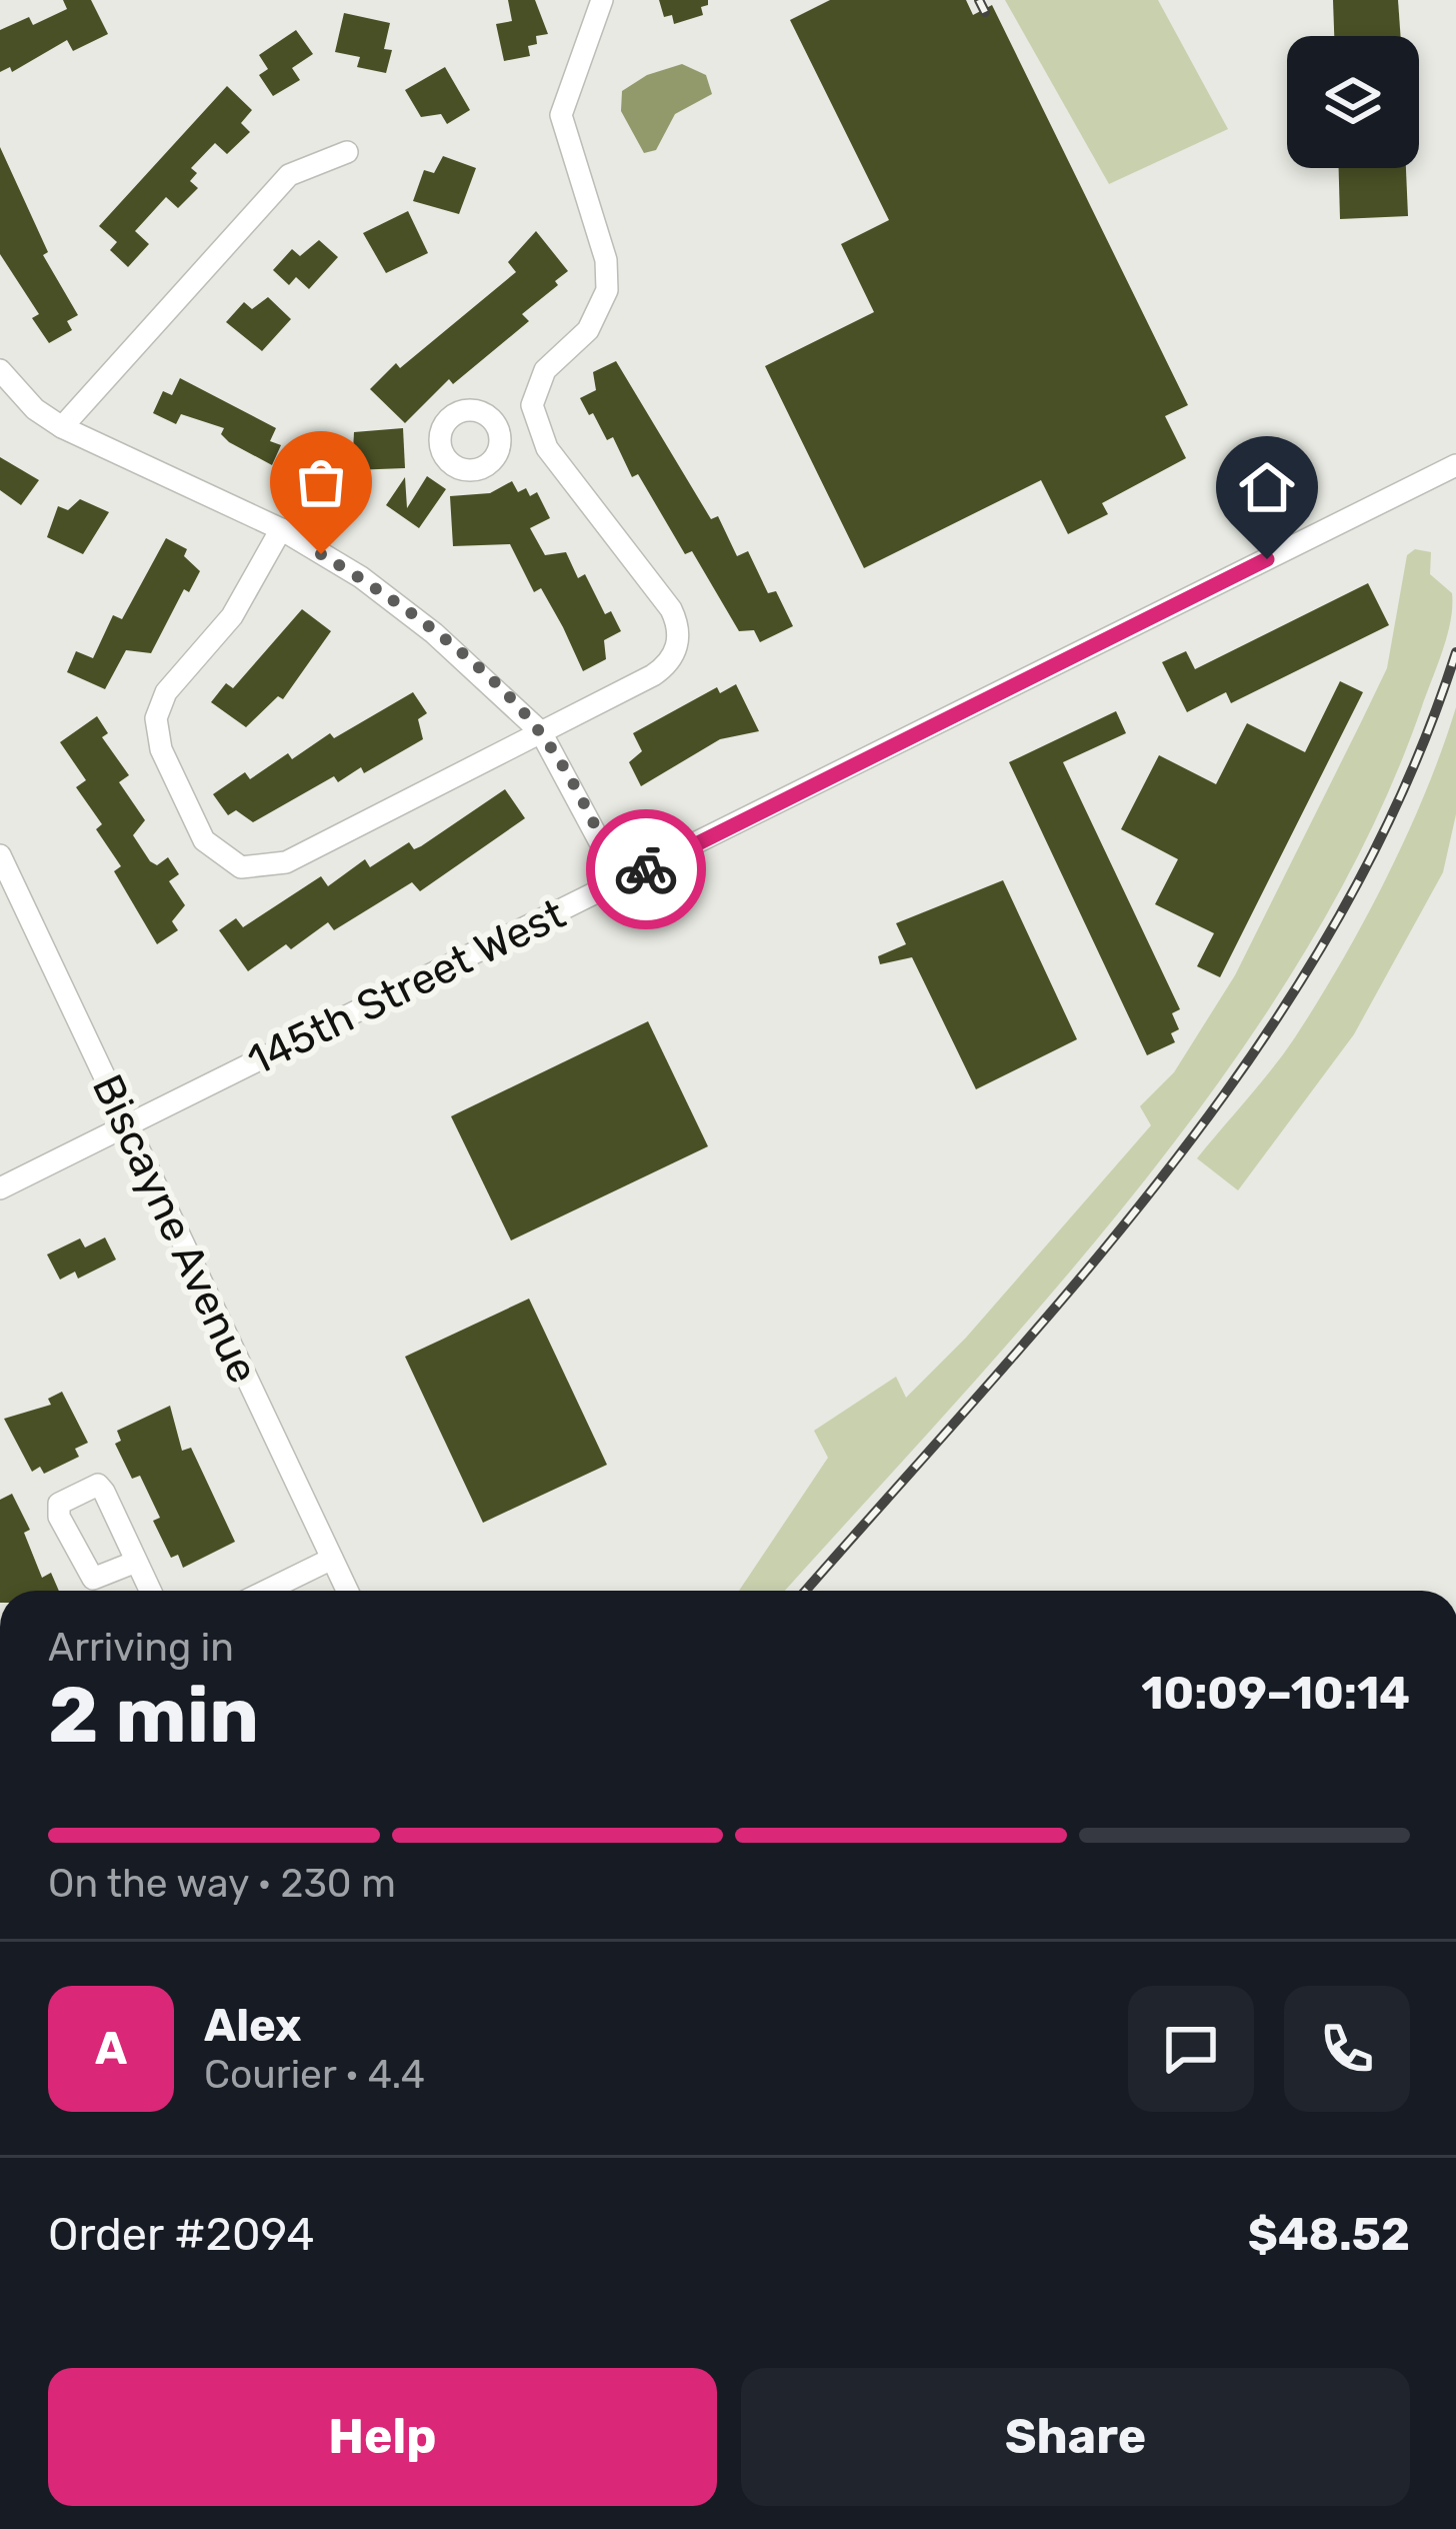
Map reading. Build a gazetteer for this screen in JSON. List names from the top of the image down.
{
  "streets": {
    "street": ["145th Street West", "Biscayne Avenue"]
  },
  "crossings": [
    ["145th Street West", "Biscayne Avenue"]
  ],
  "page": {
    "heading": ["2 min", "Arriving in", "10:09–10:14"],
    "panel": [
      "Alex",
      "Courier · 4.4",
      "Order #2094",
      "$48.52"
    ],
    "bar": "On the way · 230 m",
    "round": "A",
    "buttons": ["Help", "Share"]
  }
}
